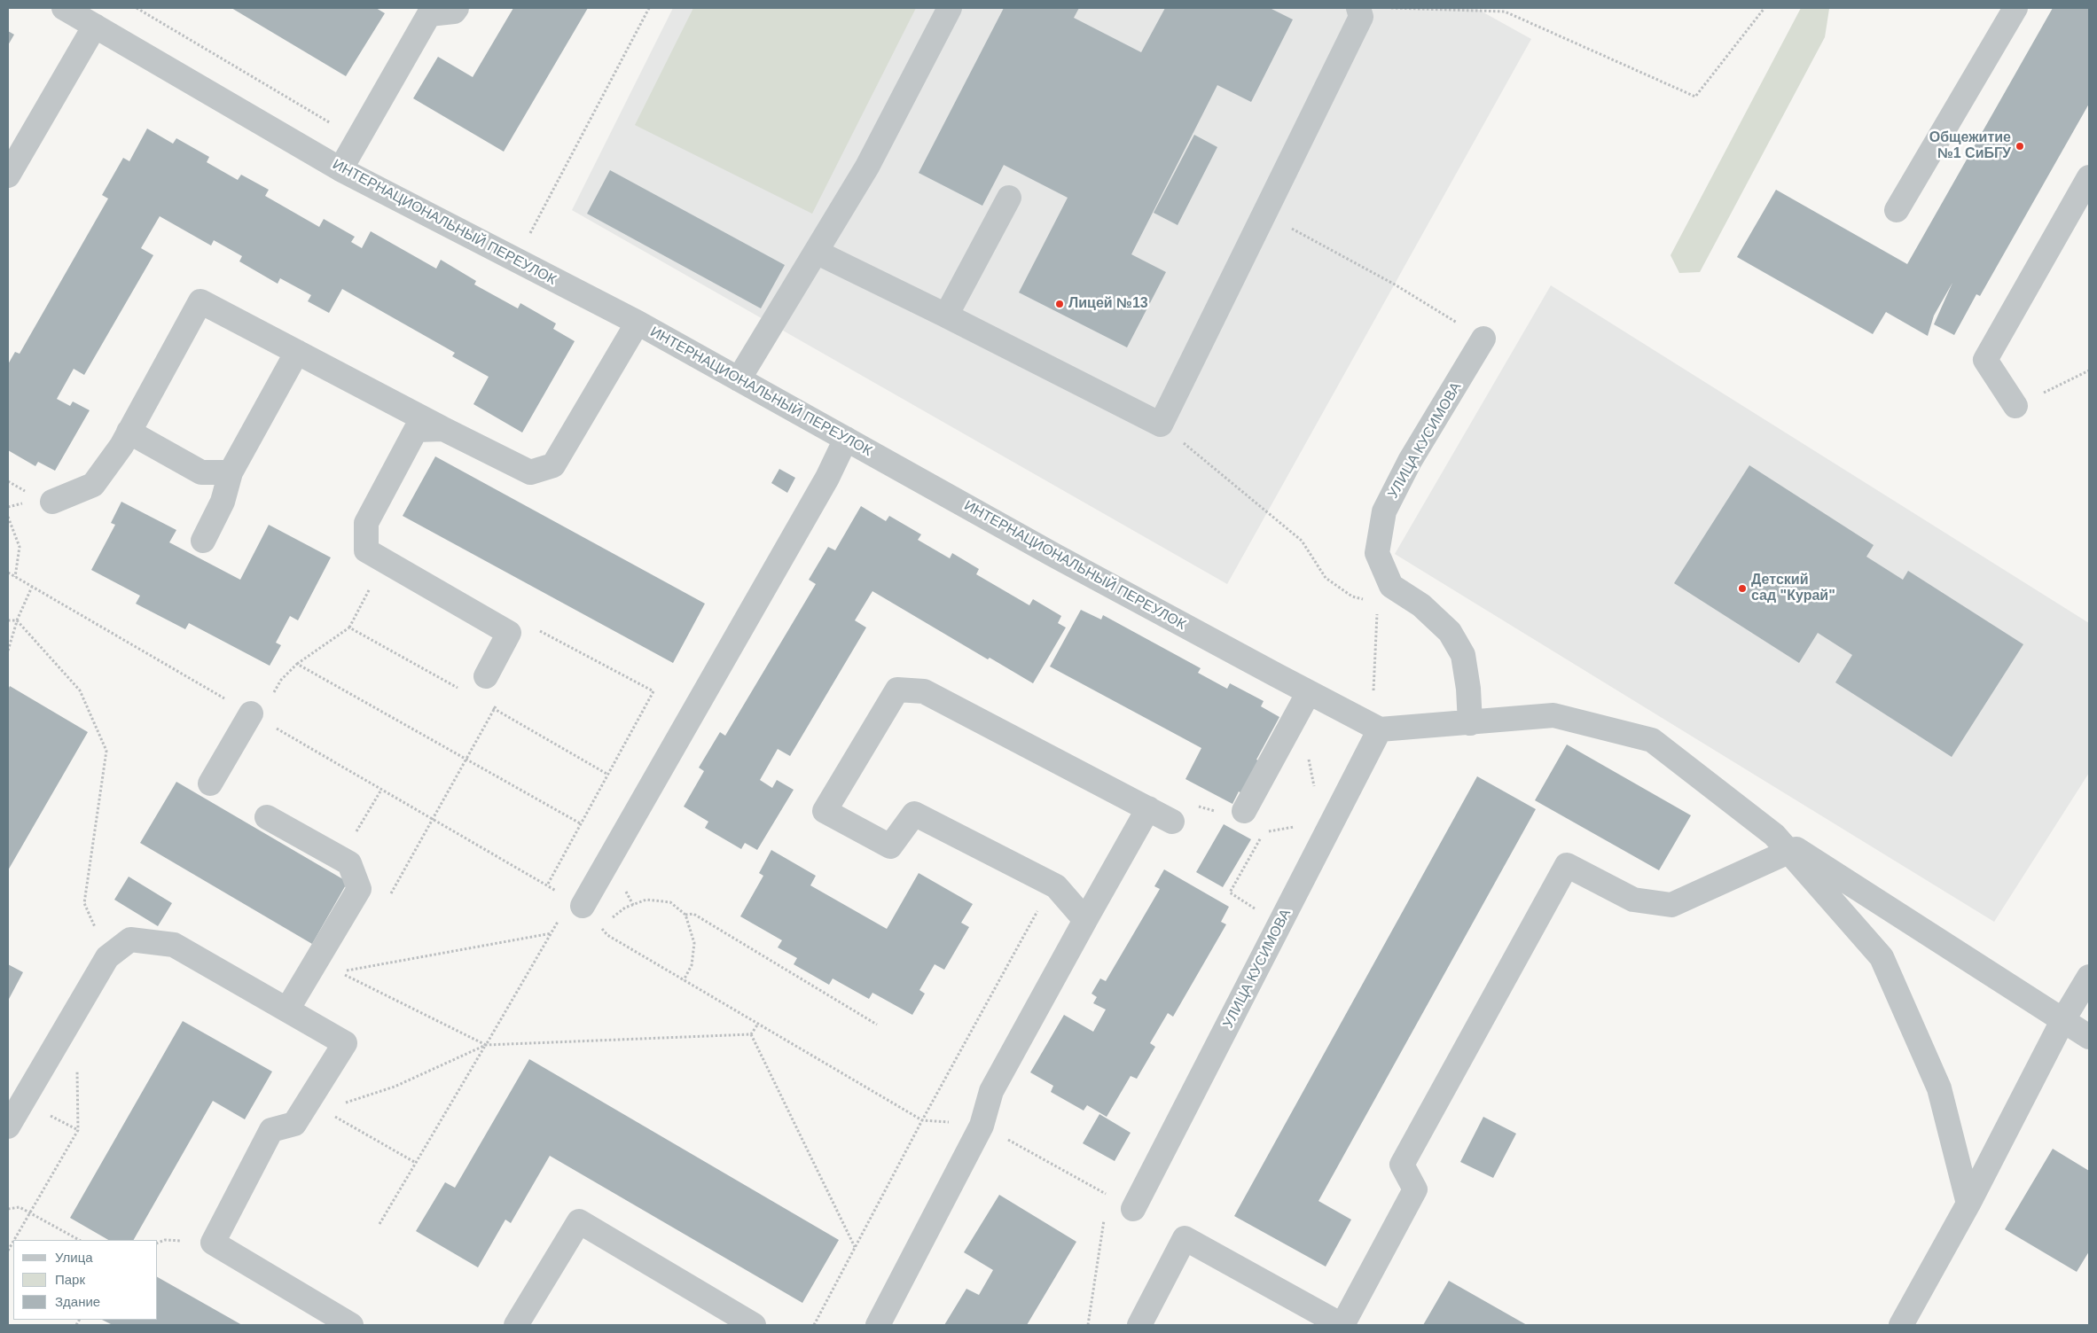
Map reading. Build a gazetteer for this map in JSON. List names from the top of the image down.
{
  "streets": {
    "street": ["ИНТЕРНАЦИОНАЛЬНЫЙ ПЕРЕУЛОК", "УЛИЦА КУСИМОВА"]
  },
  "crossings": [
    ["ИНТЕРНАЦИОНАЛЬНЫЙ ПЕРЕУЛОК", "УЛИЦА КУСИМОВА"]
  ],
  "places": ["Общежитие №1 СиБГУ", "Лицей №13", "Детский сад \"Курай\""],
  "legend": ["Улица", "Парк", "Здание"]
}
